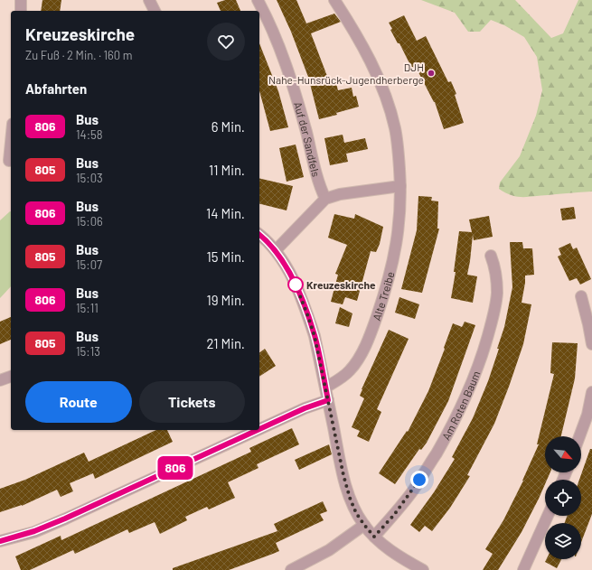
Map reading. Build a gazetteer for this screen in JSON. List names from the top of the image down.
{
  "streets": {
    "street": ["Auf der Sandfels", "Alte Treibe", "Am Roten Baum"]
  },
  "places": ["DJH Nahe-Hunsrück-Jugendherberge", "Kreuzeskirche"],
  "lines": ["bus line 806"],
  "north": "bottom right",
  "page": {
    "on_map": "806",
    "heading": [
      ["Kreuzeskirche", "Zu Fuß · 2 Min. · 160 m"],
      "Abfahrten"
    ],
    "list": [
      {
        "mark": "806",
        "name": "Bus",
        "note": "14:58",
        "value": "6 Min."
      },
      {
        "mark": "805",
        "name": "Bus",
        "note": "15:03",
        "value": "11 Min."
      },
      {
        "mark": "806",
        "name": "Bus",
        "note": "15:06",
        "value": "14 Min."
      },
      {
        "mark": "805",
        "name": "Bus",
        "note": "15:07",
        "value": "15 Min."
      },
      {
        "mark": "806",
        "name": "Bus",
        "note": "15:11",
        "value": "19 Min."
      },
      {
        "mark": "805",
        "name": "Bus",
        "note": "15:13",
        "value": "21 Min."
      }
    ],
    "buttons": ["Route", "Tickets"]
  }
}
